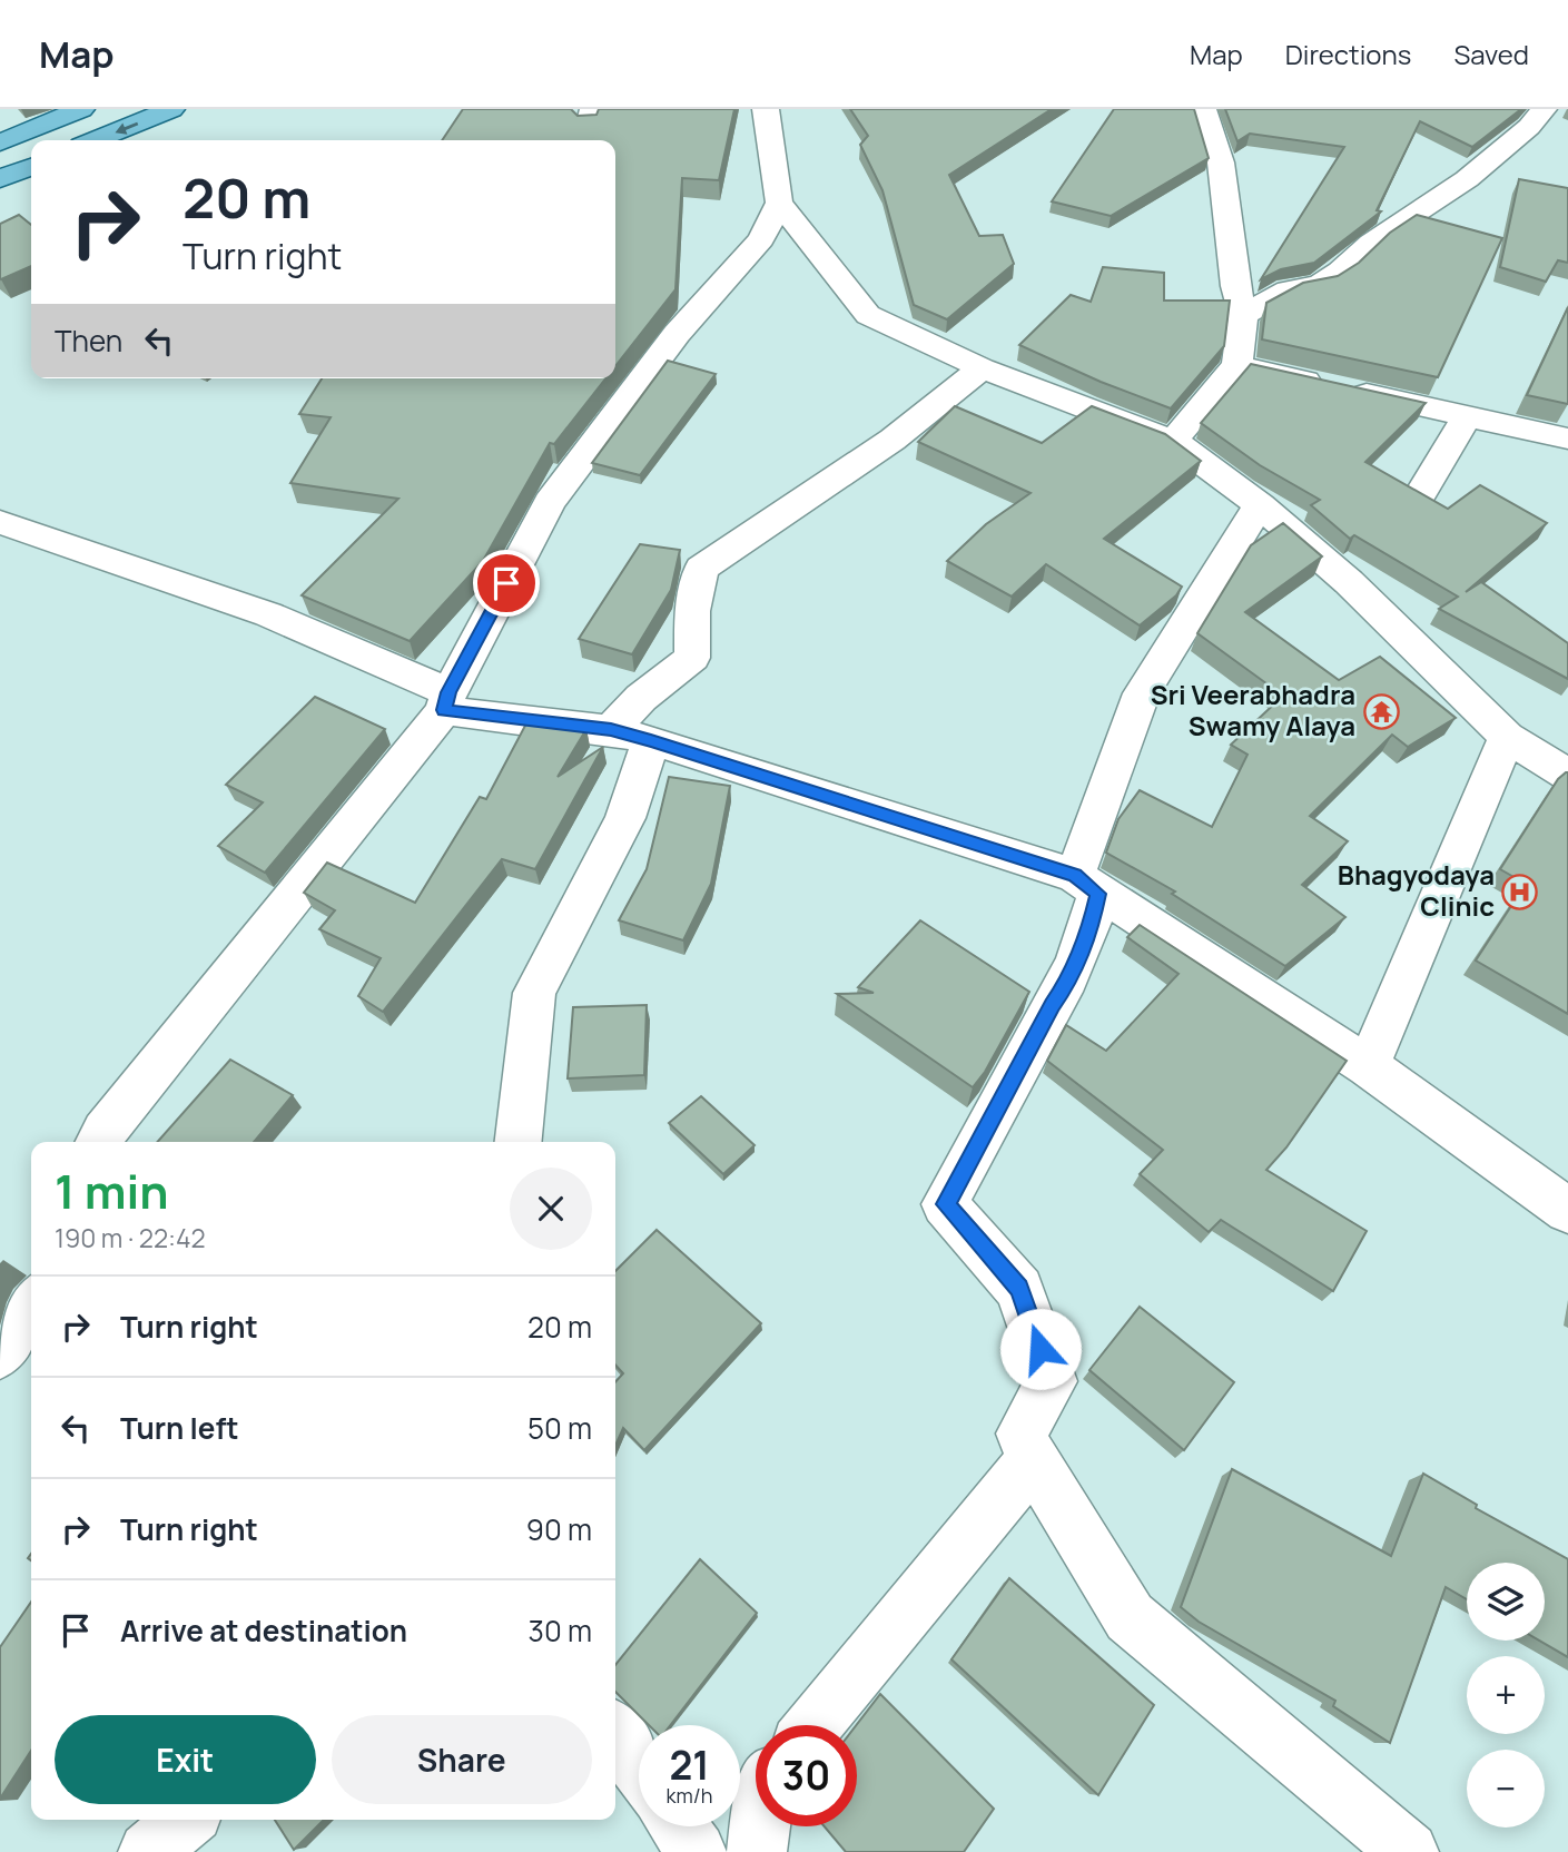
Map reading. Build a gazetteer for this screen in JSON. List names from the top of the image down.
{
  "places": {
    "temple": ["Sri Veerabhadra Swamy Alaya"],
    "hospital": ["Bhagyodaya Clinic"]
  },
  "page": {
    "header": "Map",
    "nav": ["Map", "Directions", "Saved"],
    "turn": ["20 m", "Turn right"],
    "then": "Then",
    "heading": ["1 min", "190 m · 22:42"],
    "list": [
      {
        "name": "Turn right",
        "value": "20 m"
      },
      {
        "name": "Turn left",
        "value": "50 m"
      },
      {
        "name": "Turn right",
        "value": "90 m"
      },
      {
        "name": "Arrive at destination",
        "value": "30 m"
      }
    ],
    "map_buttons": ["+", "−"],
    "buttons": ["Exit", "Share"],
    "speed": "21 km/h",
    "limit": "30"
  }
}
